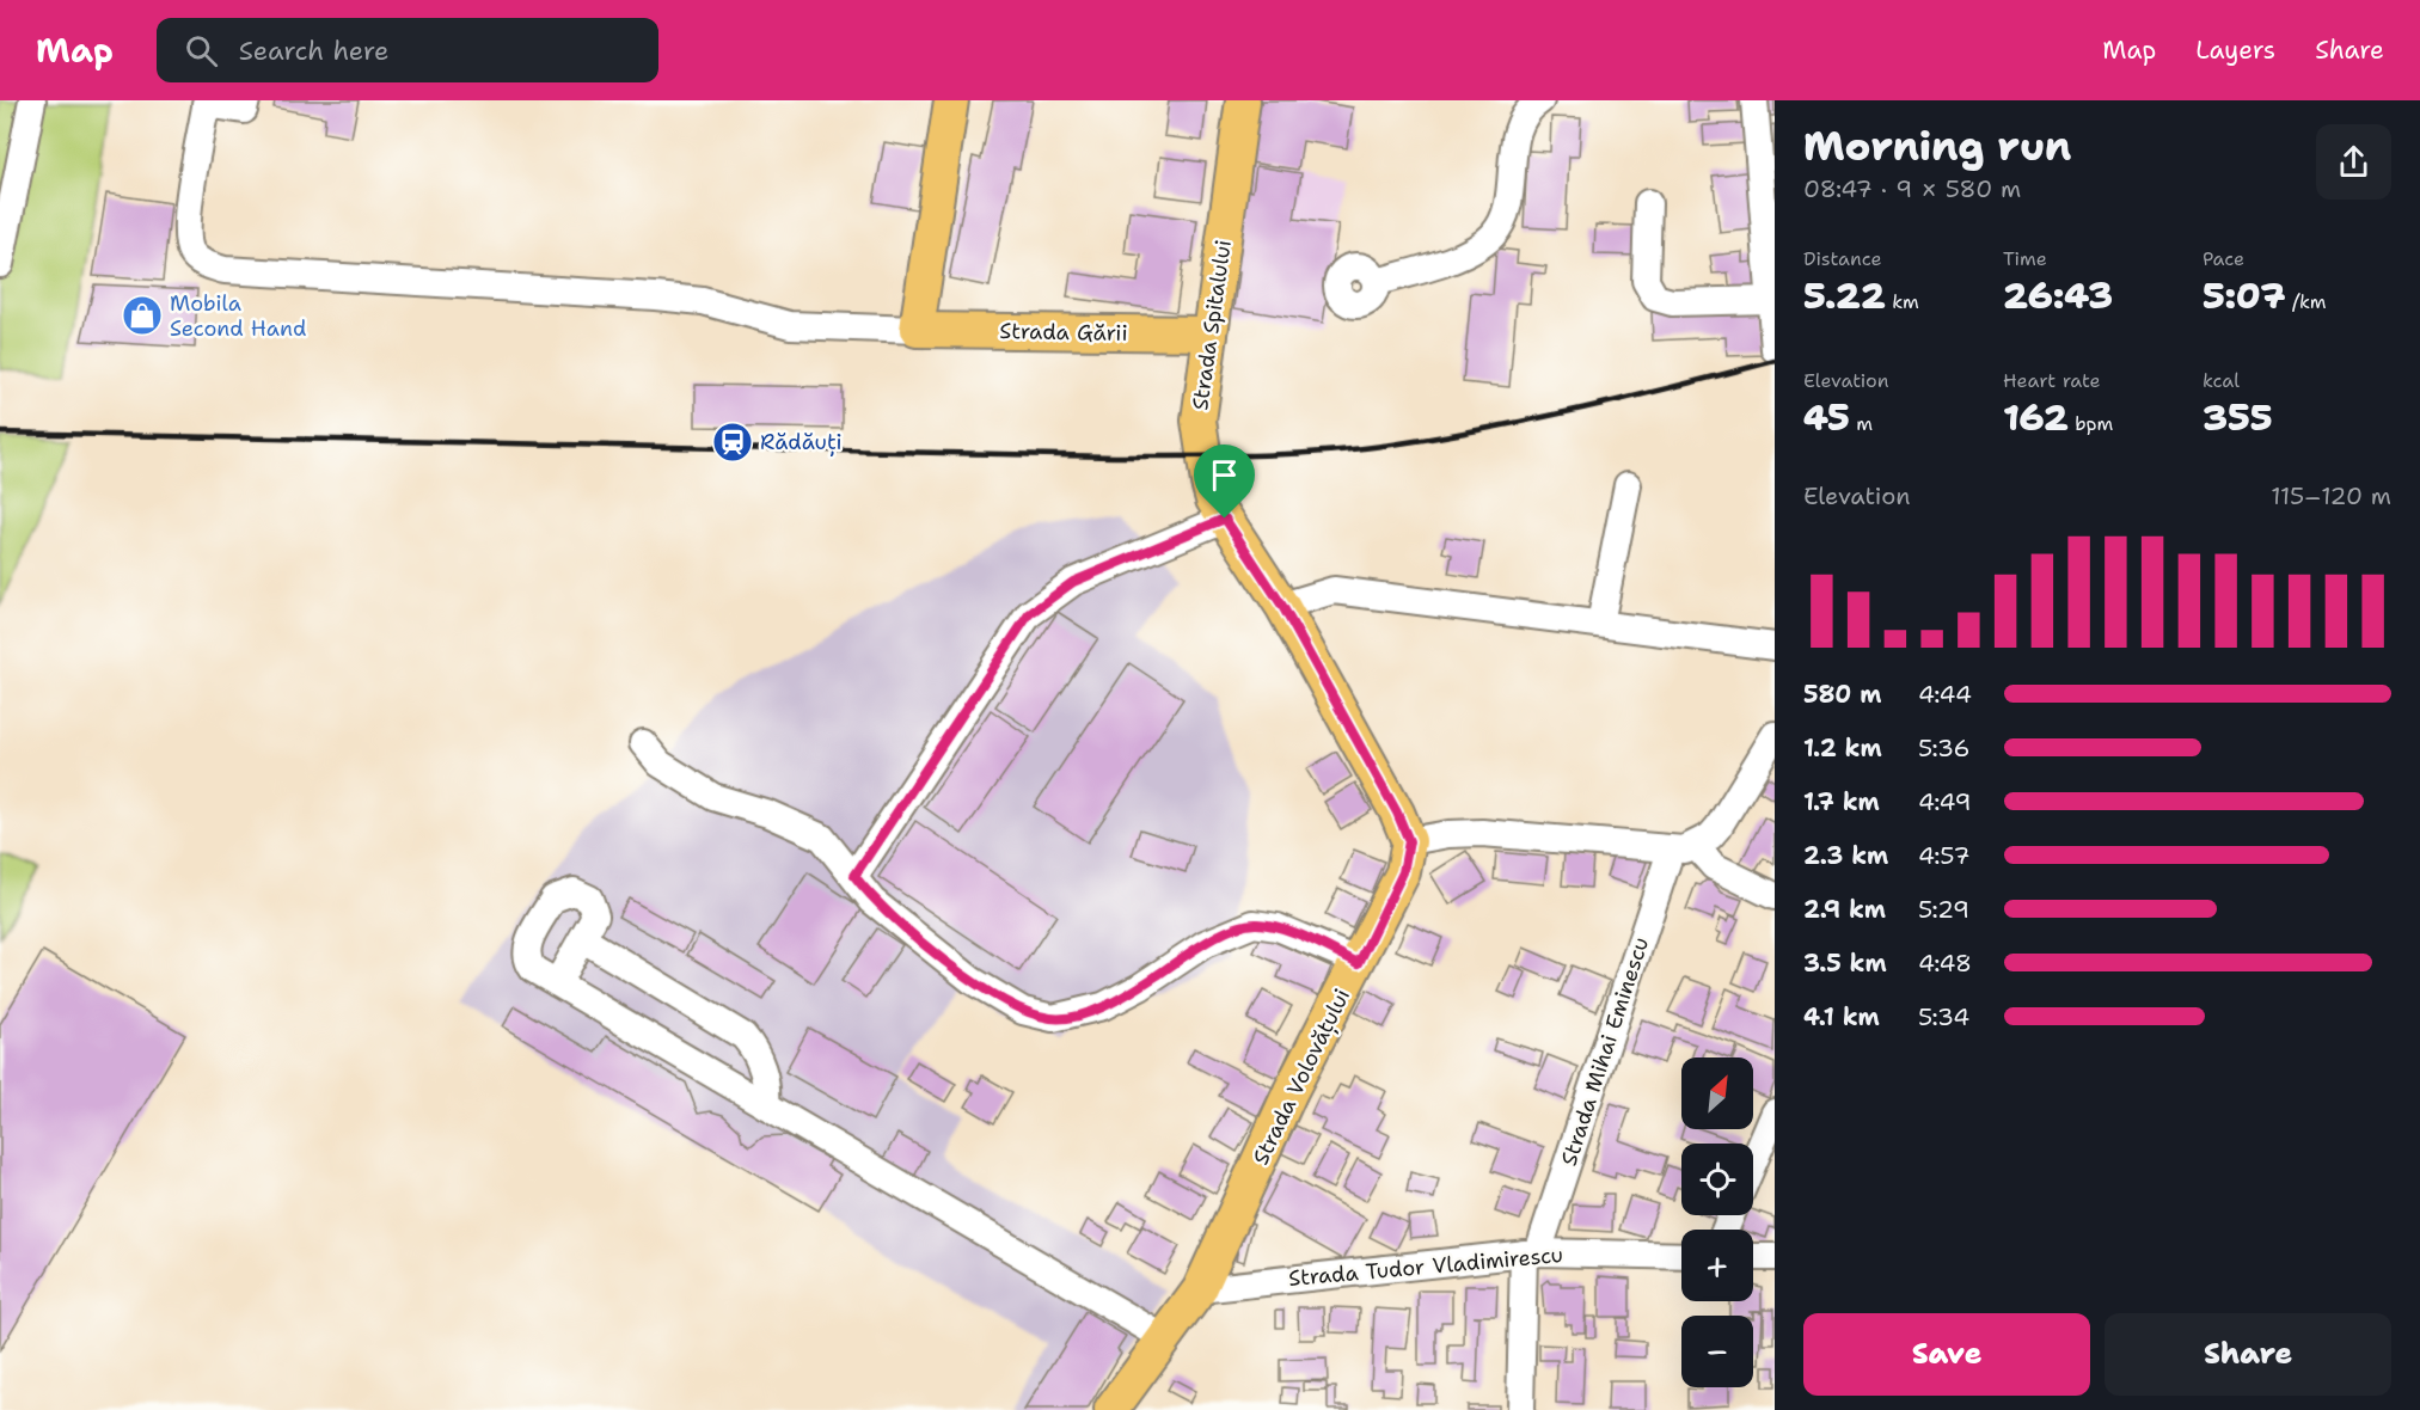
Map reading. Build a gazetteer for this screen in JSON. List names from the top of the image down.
{
  "streets": {
    "main road": ["Strada Spitalului", "Strada Gării", "Strada Volovățului"],
    "street": ["Strada Mihai Eminescu", "Strada Tudor Vladimirescu"]
  },
  "crossings": [
    ["Strada Spitalului", "Strada Gării"],
    ["Strada Spitalului", "Strada Volovățului"],
    ["Strada Mihai Eminescu", "Strada Tudor Vladimirescu"],
    ["Strada Volovățului", "Strada Tudor Vladimirescu"]
  ],
  "places": {
    "shop": ["Mobila Second Hand"],
    "station": ["Rădăuți"]
  },
  "north": "top right",
  "page": {
    "header": "Map",
    "search": "Search here",
    "nav": ["Map", "Layers", "Share"],
    "heading": ["Morning run", "08:47 · 9 × 580 m"],
    "stats": [
      ["Distance", "5.22 km"],
      ["Time", "26:43"],
      ["Pace", "5:07 /km"],
      ["Elevation", "45 m"],
      ["Heart rate", "162 bpm"],
      ["kcal", "355"]
    ],
    "chart": ["Elevation", "115–120 m"],
    "list": [
      {
        "name": "580 m",
        "note": "4:44"
      },
      {
        "name": "1.2 km",
        "note": "5:36"
      },
      {
        "name": "1.7 km",
        "note": "4:49"
      },
      {
        "name": "2.3 km",
        "note": "4:57"
      },
      {
        "name": "2.9 km",
        "note": "5:29"
      },
      {
        "name": "3.5 km",
        "note": "4:48"
      },
      {
        "name": "4.1 km",
        "note": "5:34"
      }
    ],
    "map_buttons": ["+", "−"],
    "buttons": ["Save", "Share"]
  }
}
